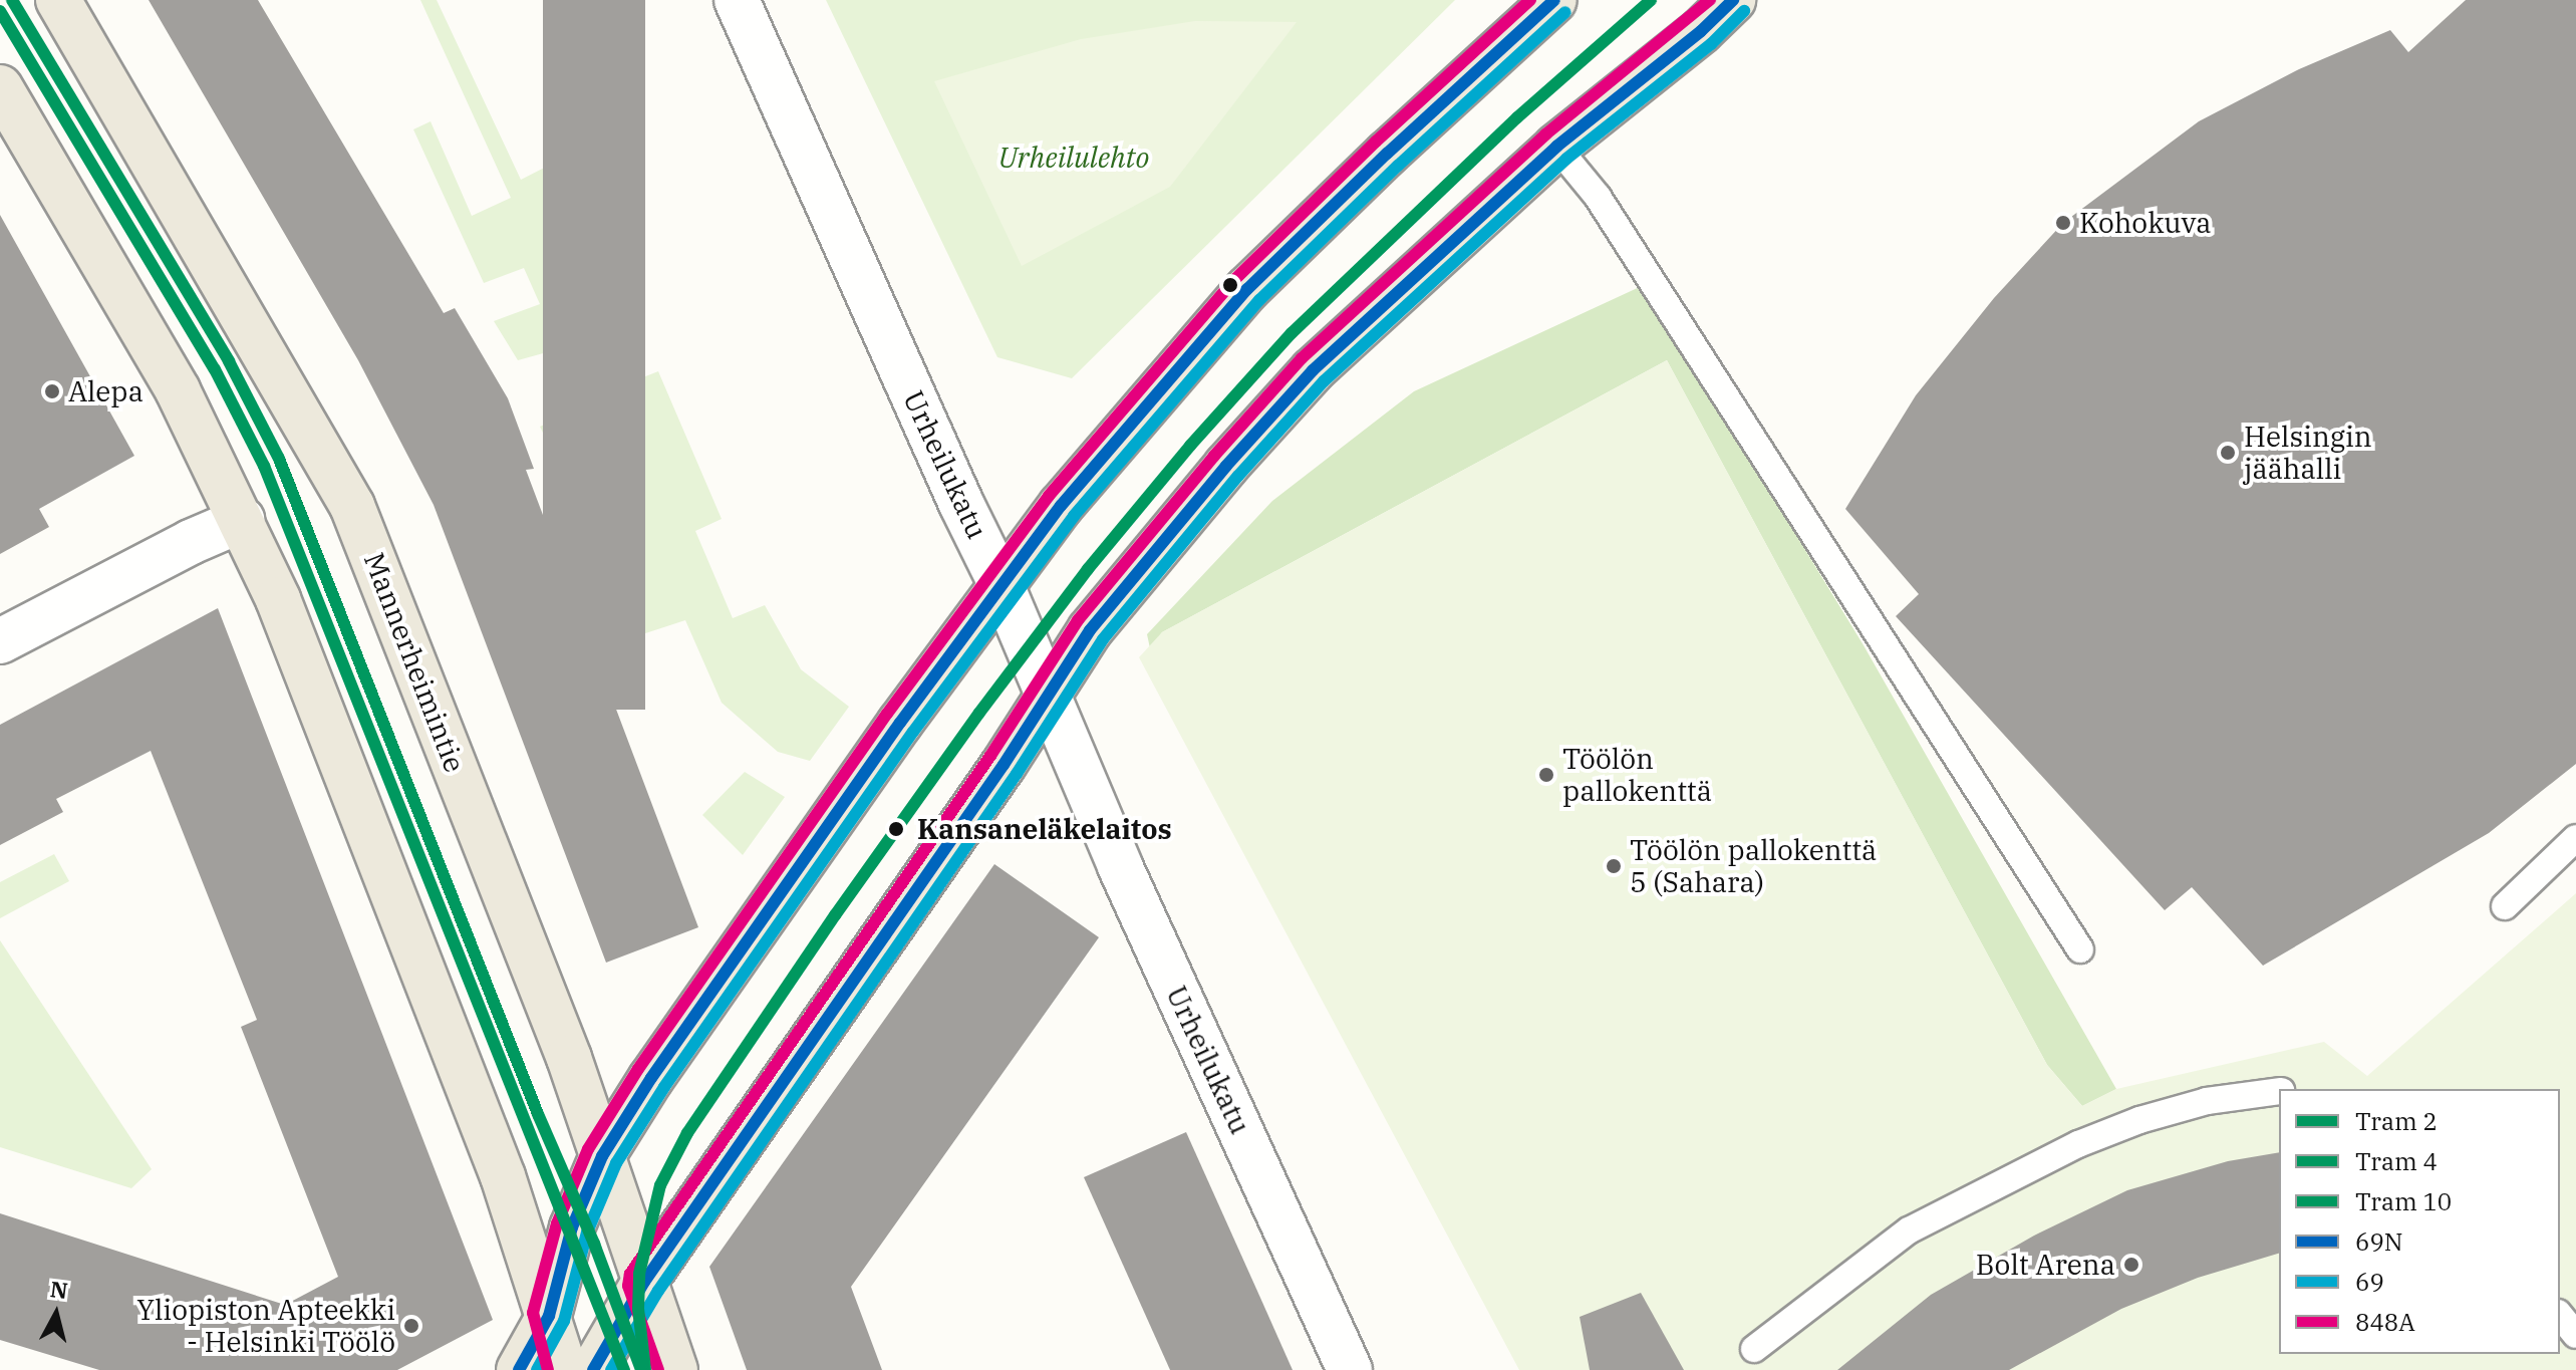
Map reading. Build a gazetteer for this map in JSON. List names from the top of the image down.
{
  "streets": {
    "main road": ["Mannerheimintie"],
    "street": ["Urheilukatu"]
  },
  "parks": ["Urheilulehto"],
  "places": [
    "Kohokuva",
    "Alepa",
    "Helsingin jäähalli",
    "Töölön pallokenttä",
    "Kansaneläkelaitos",
    "Töölön pallokenttä 5 (Sahara)",
    "Bolt Arena",
    "Yliopiston Apteekki - Helsinki Töölö"
  ],
  "lines": [
    "tram line 2",
    "tram line 4",
    "transit line 69N",
    "transit line 848A",
    "tram line 10",
    "transit line 69"
  ],
  "legend": [
    "Tram 2",
    "Tram 4",
    "Tram 10",
    "69N",
    "69",
    "848A"
  ],
  "north": "top"
}
